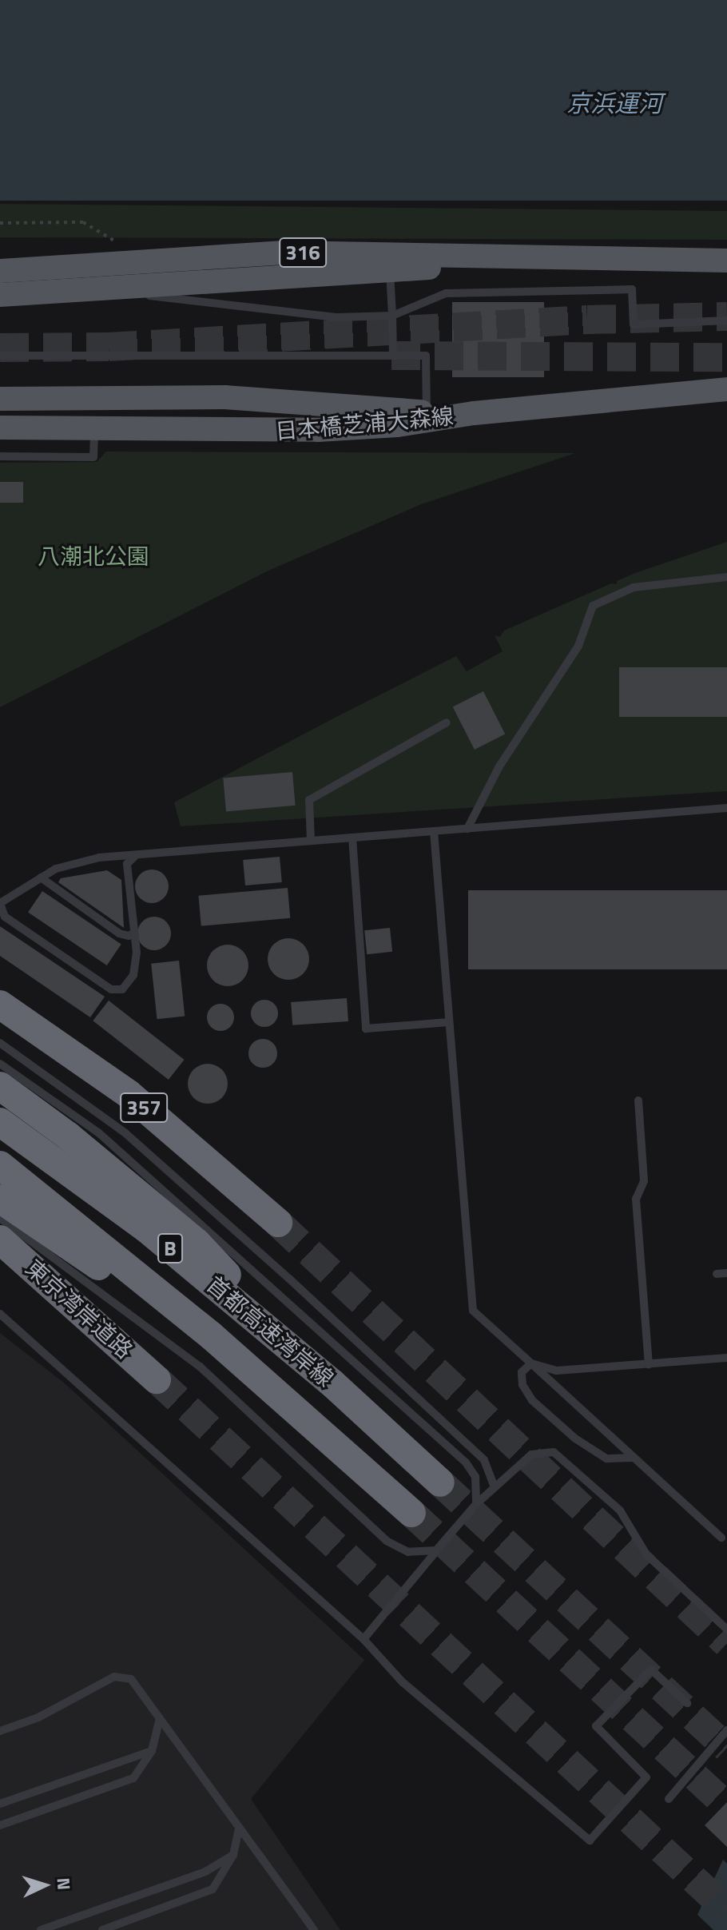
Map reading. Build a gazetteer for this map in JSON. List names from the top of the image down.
{
  "streets": {
    "highway": [
      "357",
      "B",
      "東京湾岸道路",
      "首都高速湾岸線"
    ],
    "main road": ["316", "日本橋芝浦大森線"]
  },
  "water": ["京浜運河"],
  "parks": ["八潮北公園"],
  "north": "right"
}
